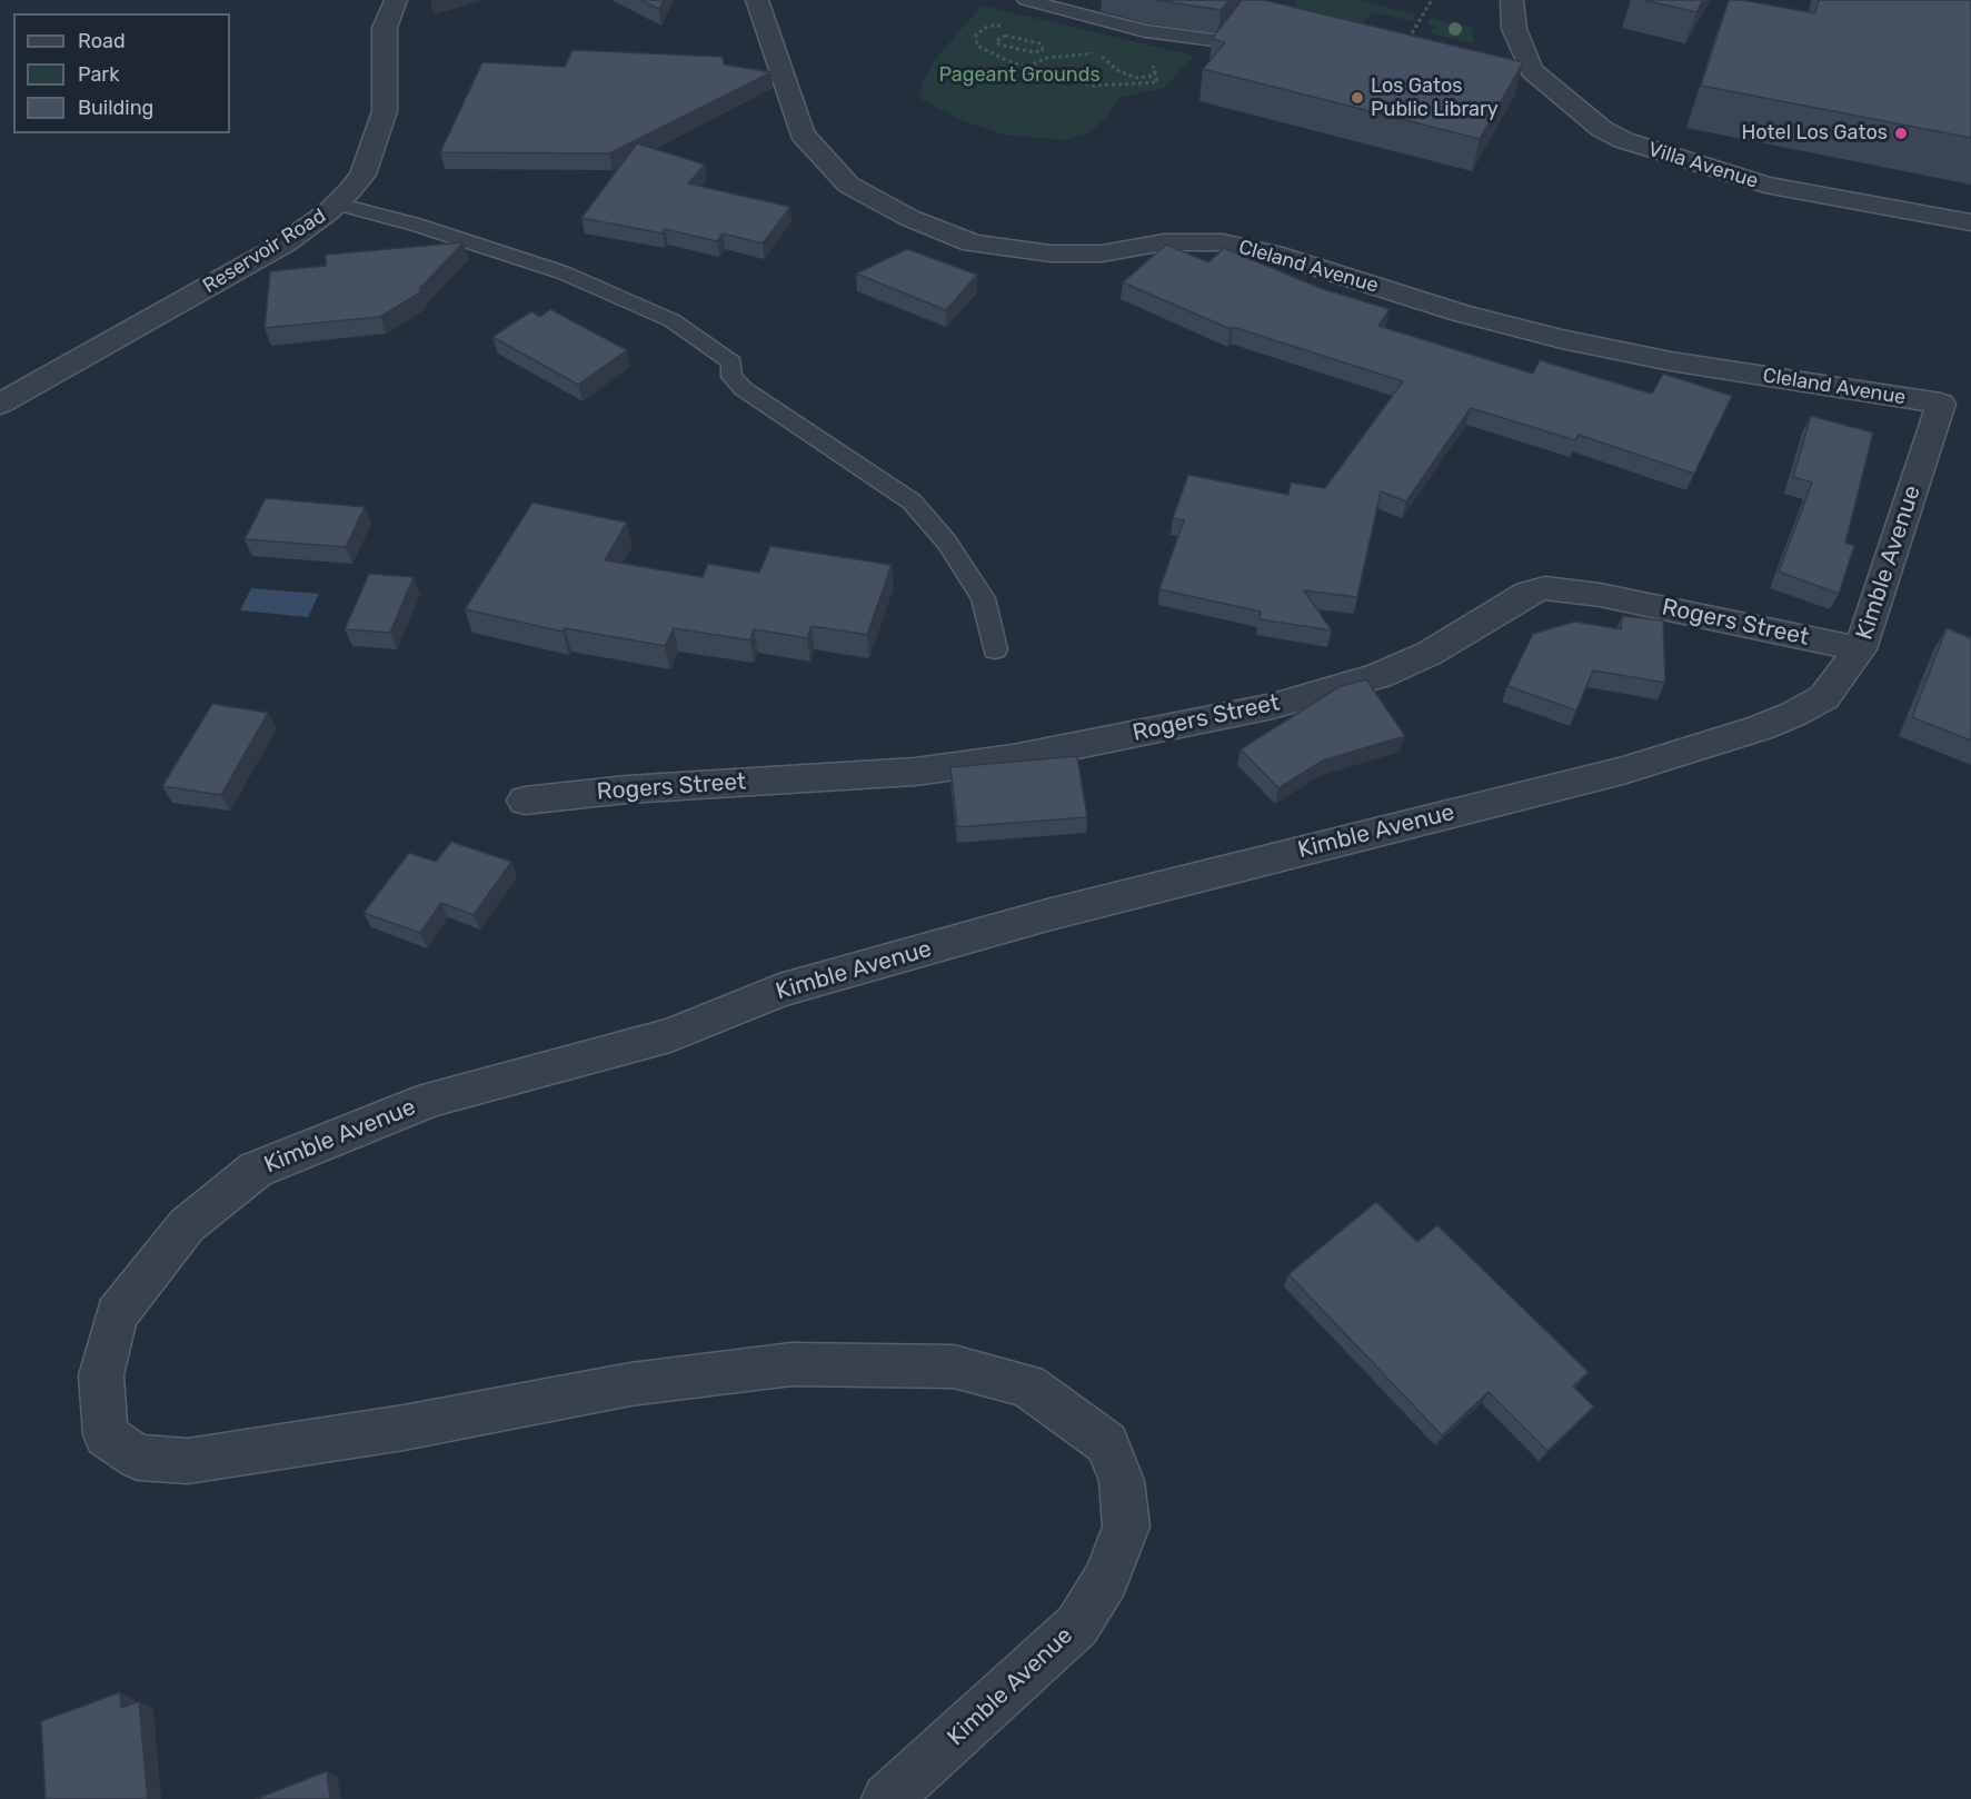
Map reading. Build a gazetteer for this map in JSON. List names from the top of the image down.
{
  "streets": {
    "street": [
      "Villa Avenue",
      "Reservoir Road",
      "Cleland Avenue",
      "Kimble Avenue",
      "Rogers Street"
    ]
  },
  "crossings": [
    ["Cleland Avenue", "Kimble Avenue"],
    ["Kimble Avenue", "Rogers Street"]
  ],
  "parks": ["Pageant Grounds"],
  "places": ["Los Gatos Public Library", "Hotel Los Gatos"],
  "legend": ["Road", "Park", "Building"]
}
